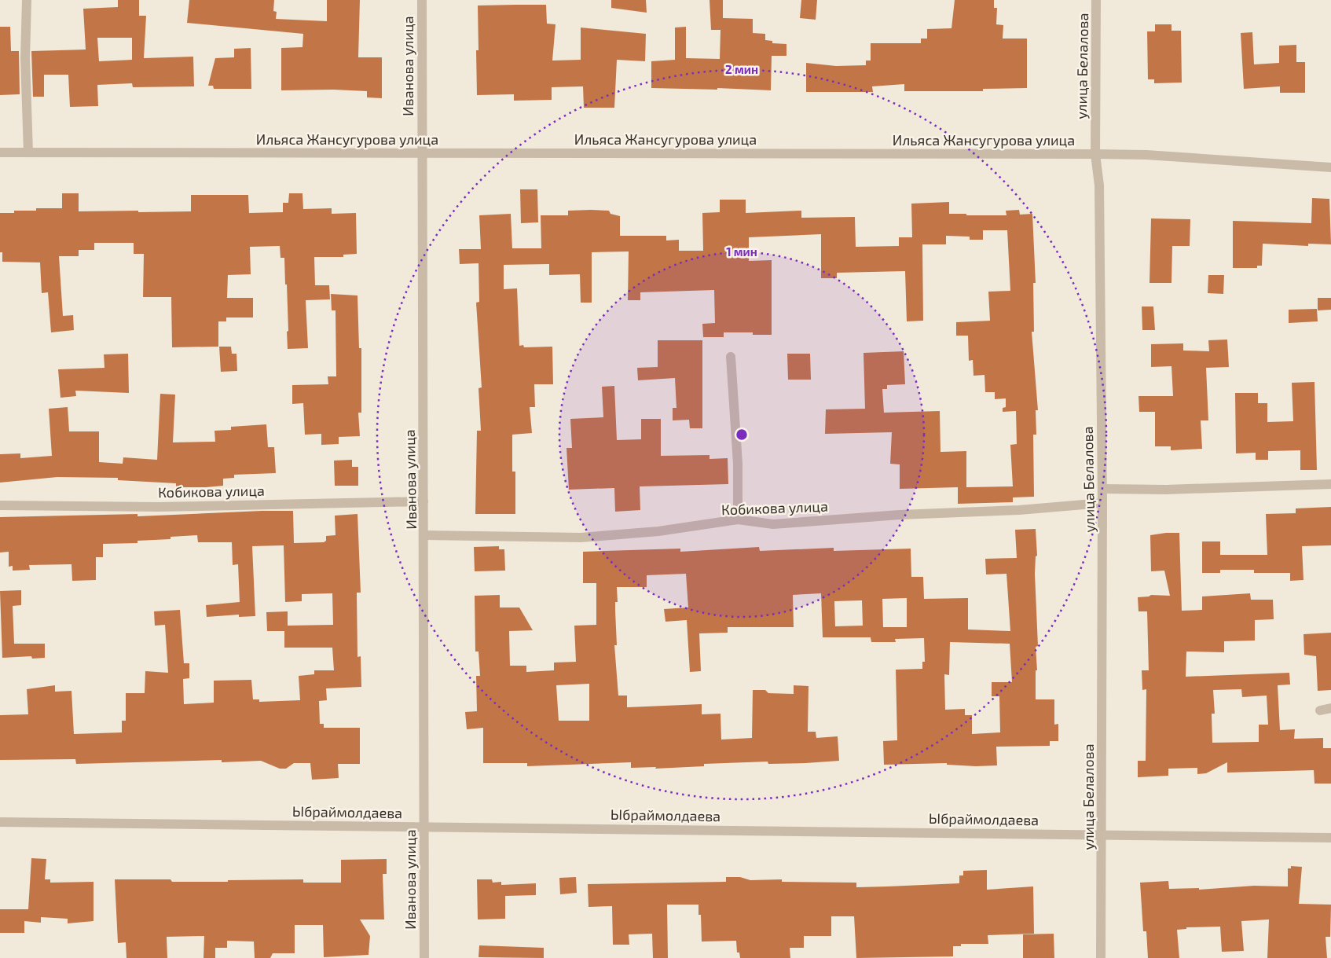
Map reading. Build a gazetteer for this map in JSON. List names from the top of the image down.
{
  "streets": {
    "street": [
      "Иванова улица",
      "улица Белалова",
      "Ильяса Жансугурова улица",
      "Кобикова улица",
      "Ыбраймолдаева"
    ]
  },
  "crossings": [
    ["Иванова улица", "Ильяса Жансугурова улица"],
    ["Иванова улица", "Кобикова улица"],
    ["Иванова улица", "Ыбраймолдаева"],
    ["улица Белалова", "Ильяса Жансугурова улица"],
    ["улица Белалова", "Кобикова улица"],
    ["улица Белалова", "Ыбраймолдаева"]
  ],
  "rings": ["2 мин", "1 мин"]
}
